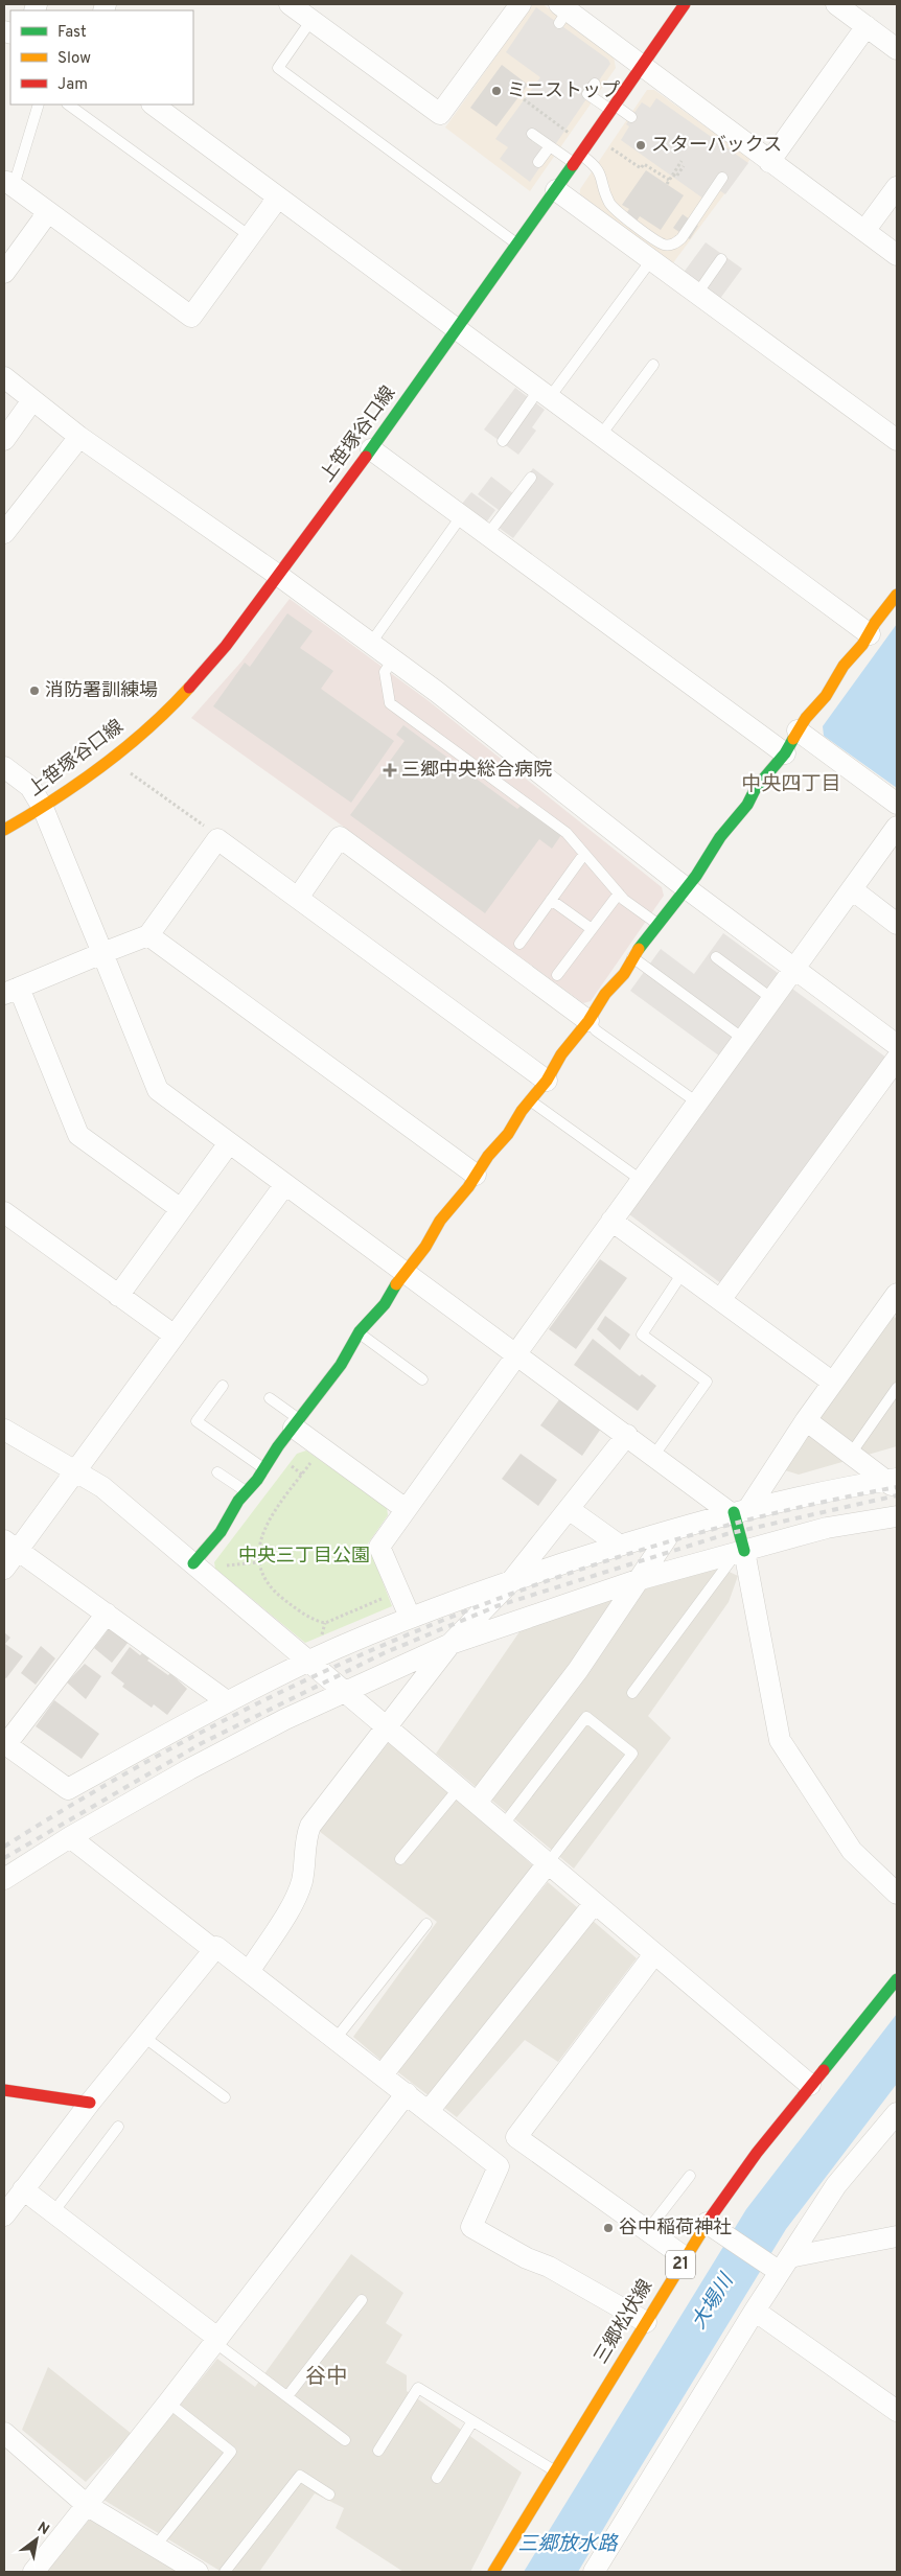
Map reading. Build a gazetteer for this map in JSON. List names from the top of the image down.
{
  "streets": {
    "main road": ["上笹塚谷口線", "21", "三郷松伏線"]
  },
  "districts": ["中央四丁目", "谷中"],
  "water": ["大場川", "三郷放水路"],
  "parks": ["中央三丁目公園"],
  "places": {
    "other": [
      "ミニストップ",
      "スターバックス",
      "消防署訓練場",
      "谷中稲荷神社"
    ],
    "health": ["三郷中央総合病院"]
  },
  "legend": ["Fast", "Slow", "Jam"],
  "north": "top right"
}
